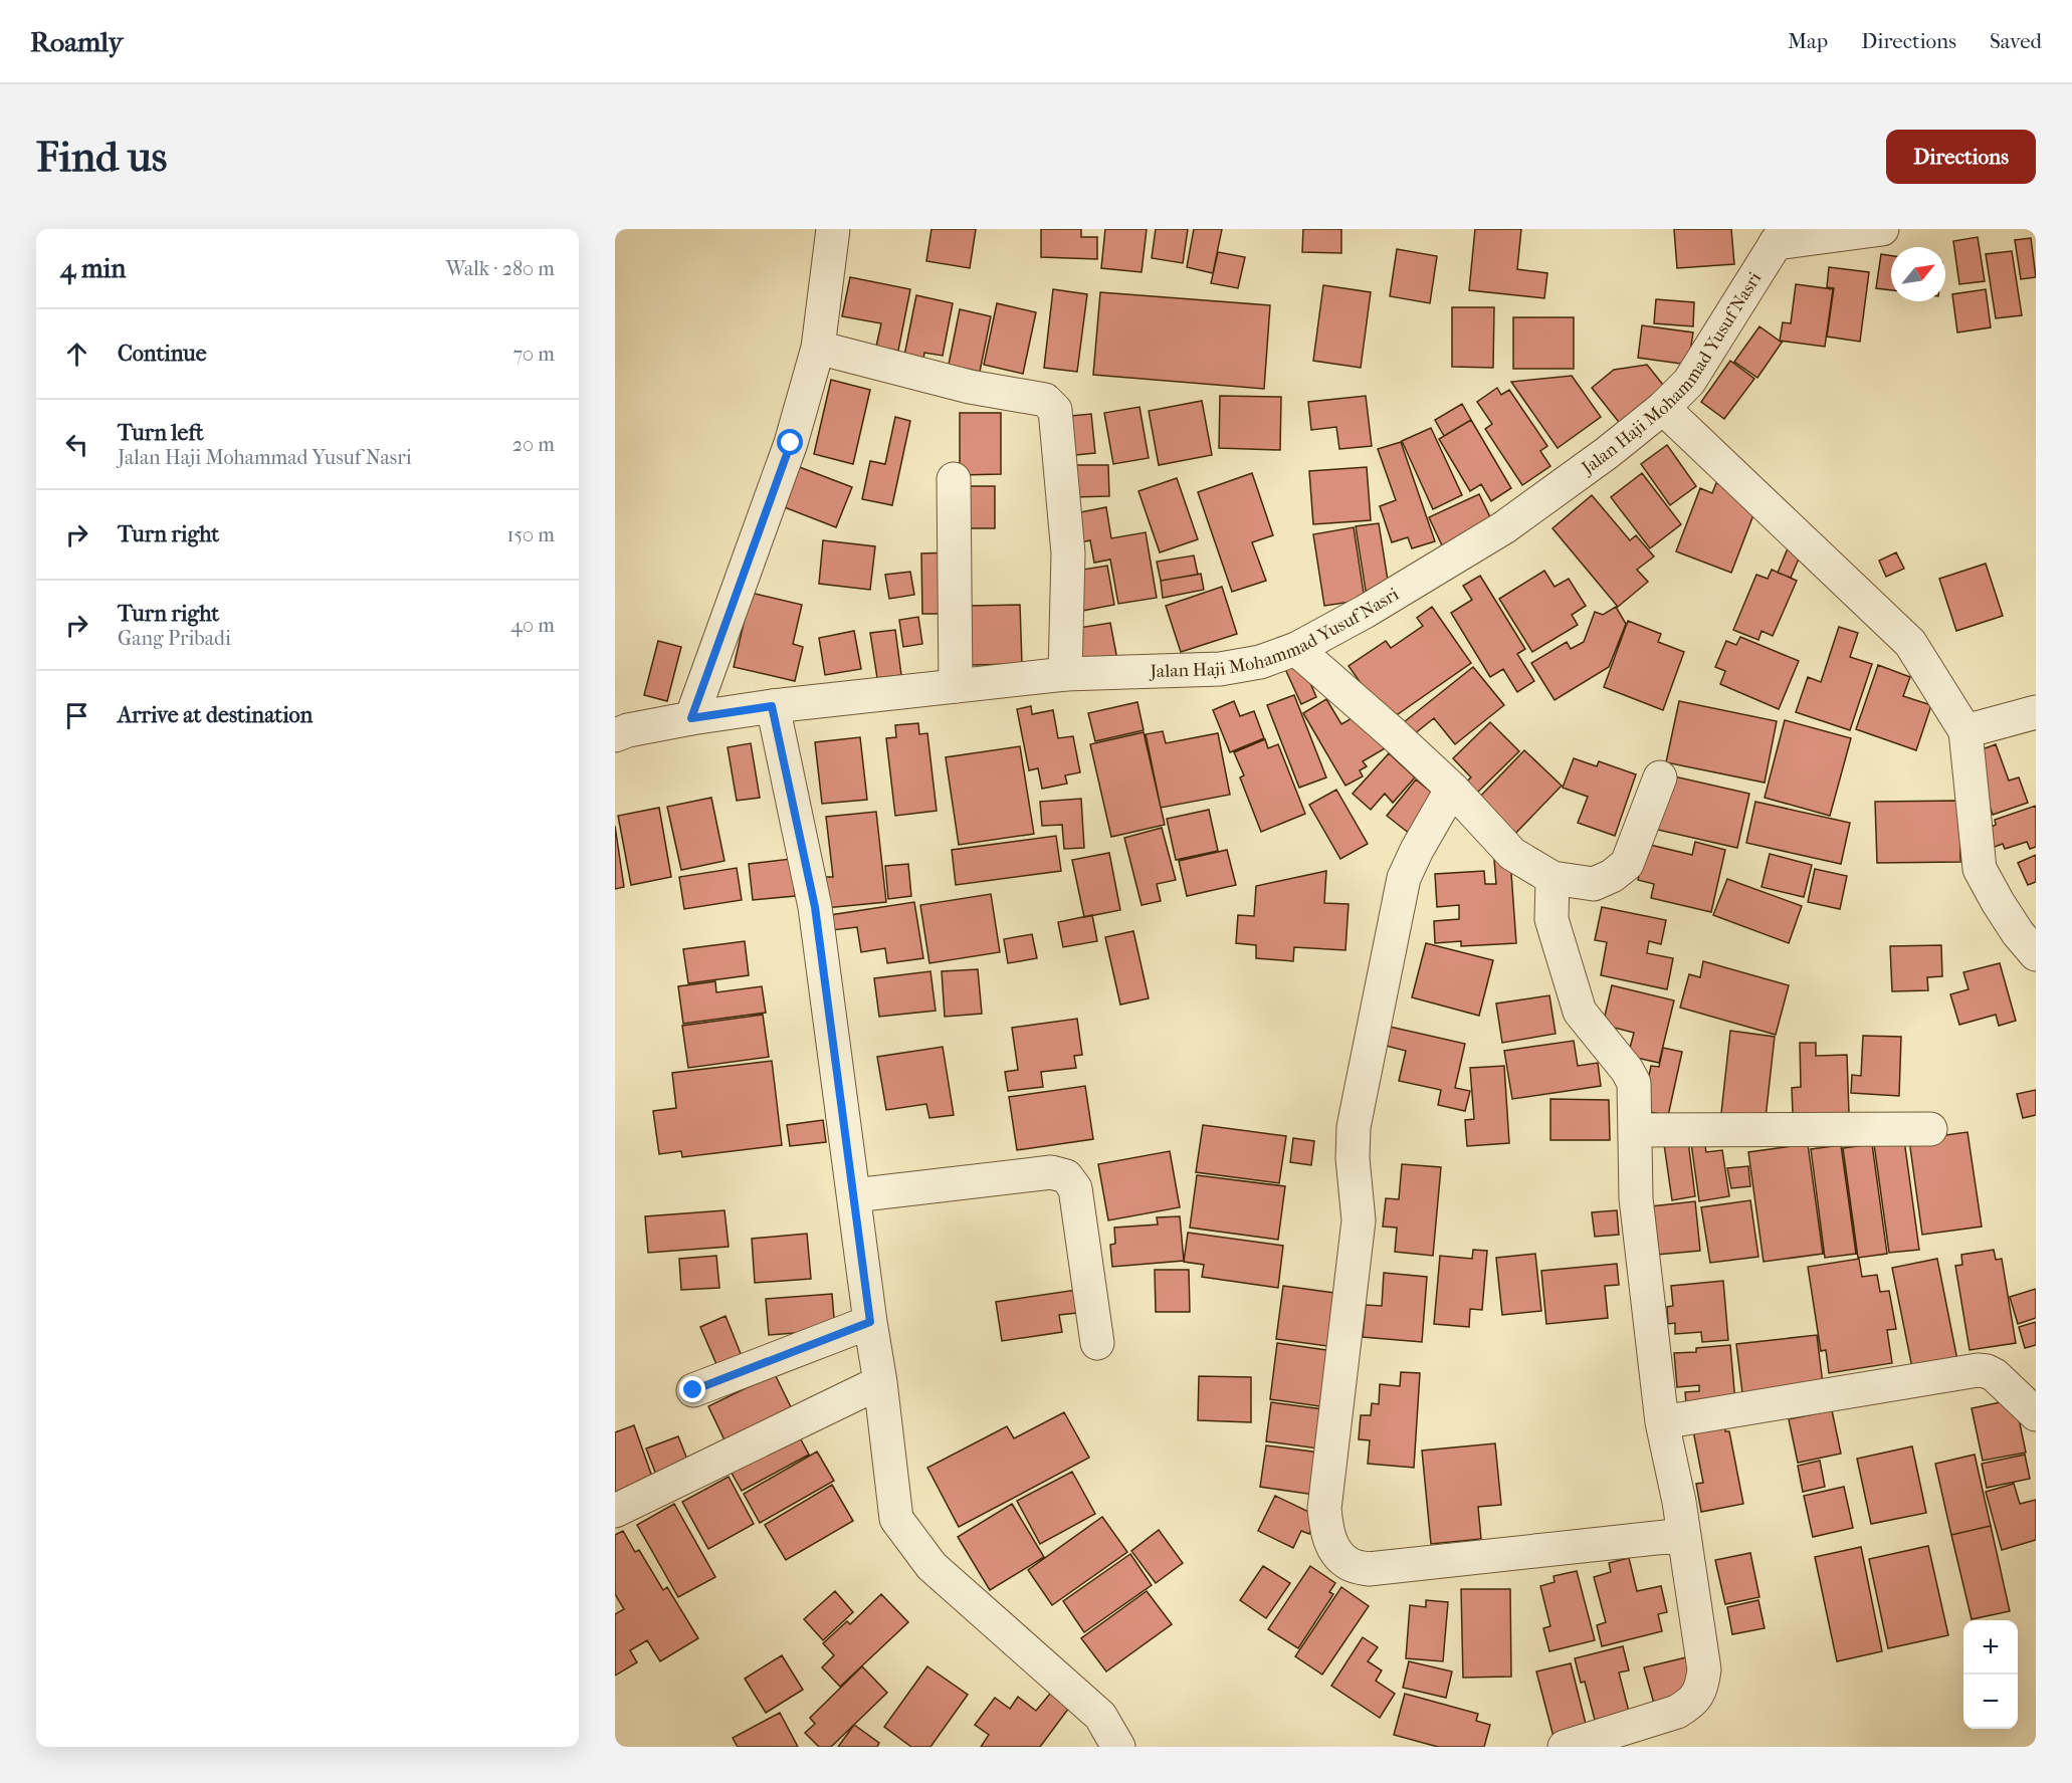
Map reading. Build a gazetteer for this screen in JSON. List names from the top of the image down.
{
  "streets": {
    "street": ["Jalan Haji Mohammad Yusuf Nasri"]
  },
  "north": "top right",
  "page": {
    "header": "Roamly",
    "nav": ["Map", "Directions", "Saved"],
    "buttons": "Directions",
    "title": "Find us",
    "heading": ["4 min", "Walk · 280 m"],
    "list": [
      ["Continue", "70 m"],
      ["Turn left", "Jalan Haji Mohammad Yusuf Nasri", "20 m"],
      ["Turn right", "150 m"],
      ["Turn right", "Gang Pribadi", "40 m"],
      "Arrive at destination"
    ],
    "map_buttons": ["+", "−"]
  }
}
